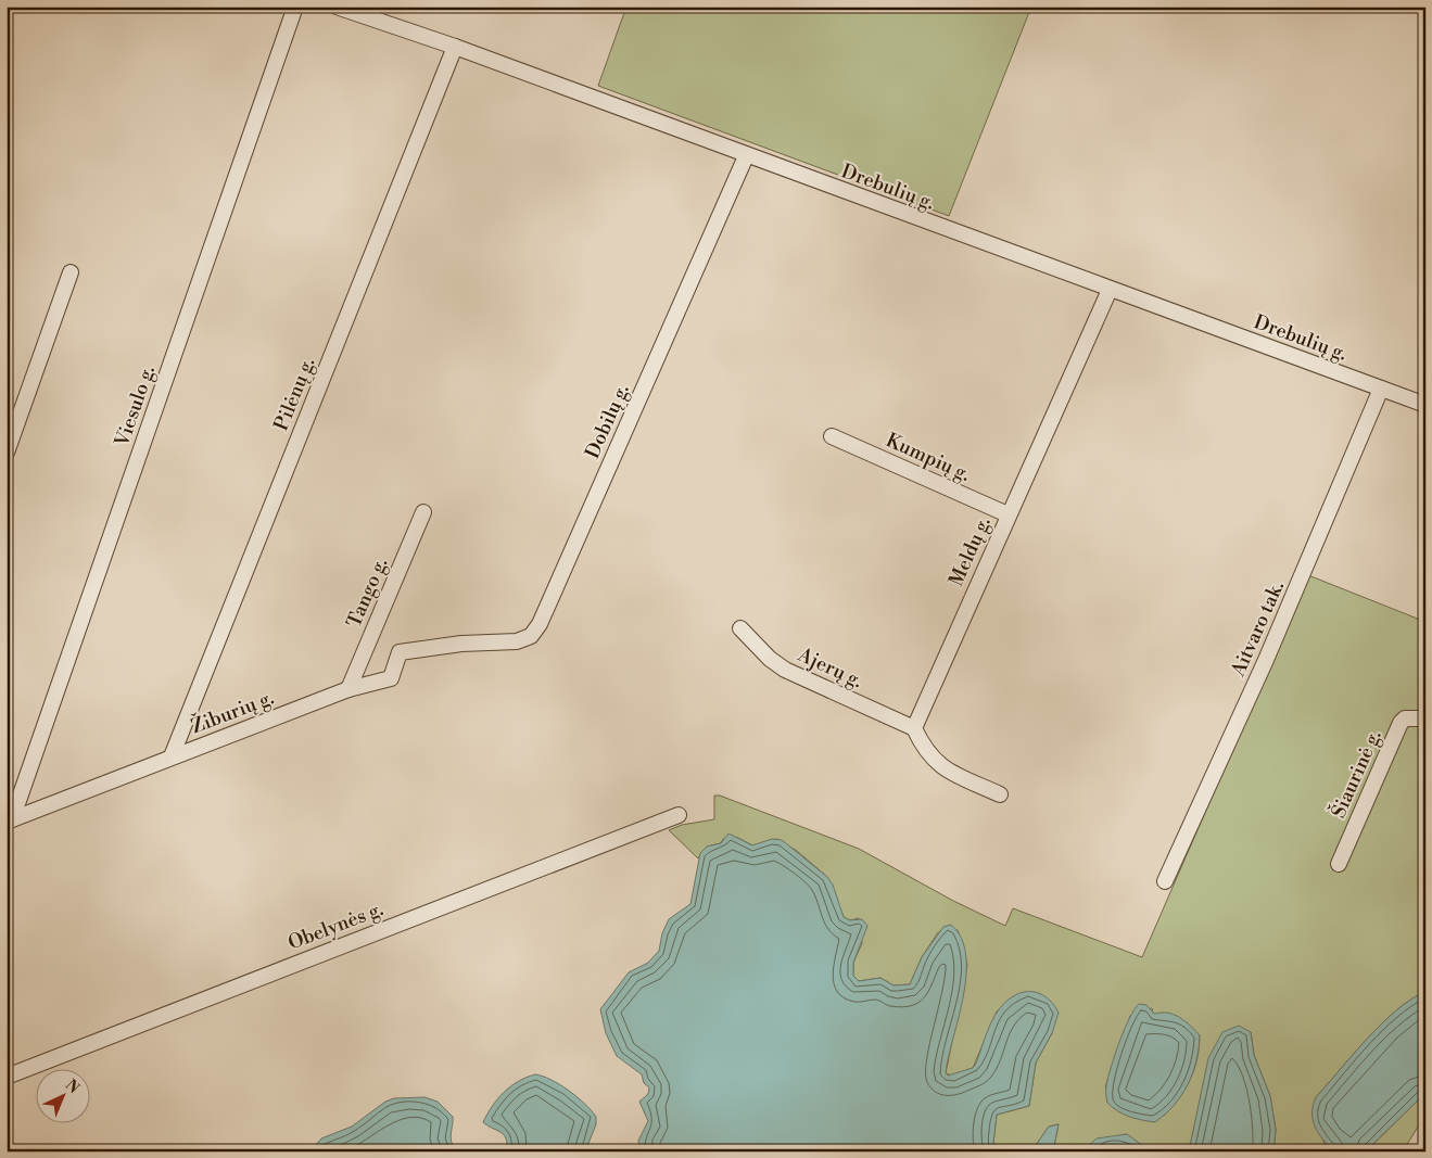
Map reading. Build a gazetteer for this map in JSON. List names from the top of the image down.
{
  "streets": {
    "street": [
      "Drebulių g.",
      "Pilėnų g.",
      "Viesulo g.",
      "Dobilų g.",
      "Kumpių g.",
      "Meldų g.",
      "Tango g.",
      "Aitvaro tak.",
      "Ajerų g.",
      "Žiburių g.",
      "Šiaurinė g.",
      "Obelynės g."
    ]
  },
  "crossings": [
    ["Drebulių g.", "Pilėnų g."],
    ["Drebulių g.", "Dobilų g."],
    ["Drebulių g.", "Meldų g."],
    ["Drebulių g.", "Aitvaro tak."],
    ["Pilėnų g.", "Žiburių g."],
    ["Viesulo g.", "Žiburių g."],
    ["Dobilų g.", "Žiburių g."],
    ["Kumpių g.", "Meldų g."],
    ["Meldų g.", "Ajerų g."],
    ["Tango g.", "Žiburių g."]
  ],
  "north": "top right"
}
